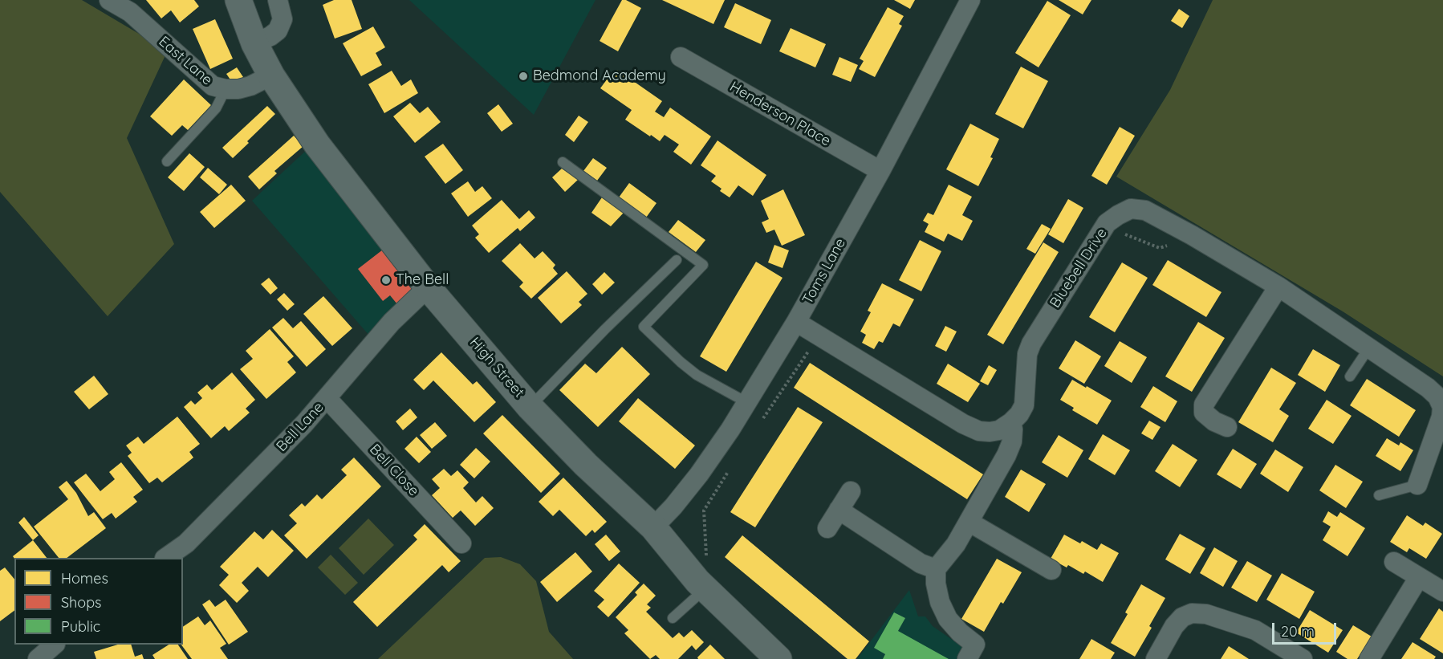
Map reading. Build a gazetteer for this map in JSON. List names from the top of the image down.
{
  "streets": {
    "street": [
      "East Lane",
      "Henderson Place",
      "Bluebell Drive",
      "Toms Lane",
      "High Street",
      "Bell Lane",
      "Bell Close"
    ]
  },
  "crossings": [
    ["East Lane", "High Street"],
    ["Henderson Place", "Toms Lane"],
    ["Toms Lane", "High Street"],
    ["High Street", "Bell Lane"],
    ["Bell Lane", "Bell Close"]
  ],
  "places": ["Bedmond Academy", "The Bell"],
  "legend": ["Homes", "Shops", "Public"],
  "scale_bar": "20 m"
}
